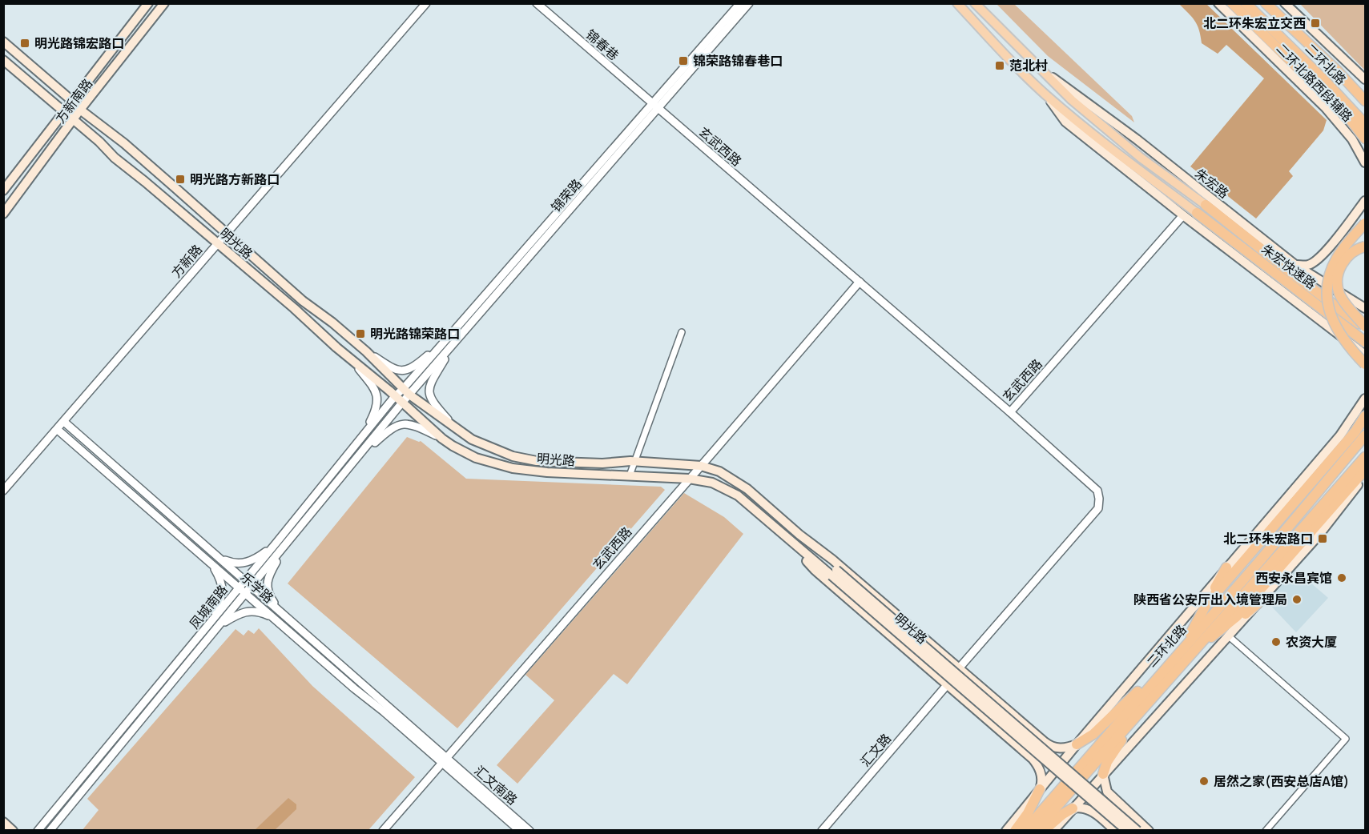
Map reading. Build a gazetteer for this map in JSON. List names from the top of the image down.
{
  "streets": {
    "highway": ["二环北路", "朱宏快速路"],
    "main road": [
      "二环北路西段辅路",
      "方新南路",
      "朱宏路",
      "明光路"
    ],
    "street": [
      "锦春巷",
      "玄武西路",
      "锦荣路",
      "方新路",
      "乐学路",
      "凤城南路",
      "汇文路",
      "汇文南路"
    ]
  },
  "crossings": [
    ["锦春巷", "玄武西路"],
    ["锦春巷", "锦荣路"],
    ["方新南路", "明光路"],
    ["玄武西路", "锦荣路"],
    ["玄武西路", "明光路"],
    ["玄武西路", "乐学路"],
    ["玄武西路", "汇文南路"],
    ["朱宏路", "朱宏快速路"],
    ["锦荣路", "明光路"],
    ["锦荣路", "凤城南路"],
    ["明光路", "方新路"],
    ["明光路", "凤城南路"],
    ["方新路", "乐学路"],
    ["乐学路", "凤城南路"],
    ["乐学路", "汇文南路"]
  ],
  "places": {
    "transit": [
      "北二环朱宏立交西",
      "明光路锦宏路口",
      "锦荣路锦春巷口",
      "范北村",
      "明光路方新路口",
      "明光路锦荣路口",
      "北二环朱宏路口"
    ],
    "other": [
      "西安永昌宾馆",
      "陕西省公安厅出入境管理局",
      "农资大厦",
      "居然之家(西安总店A馆)"
    ]
  }
}
